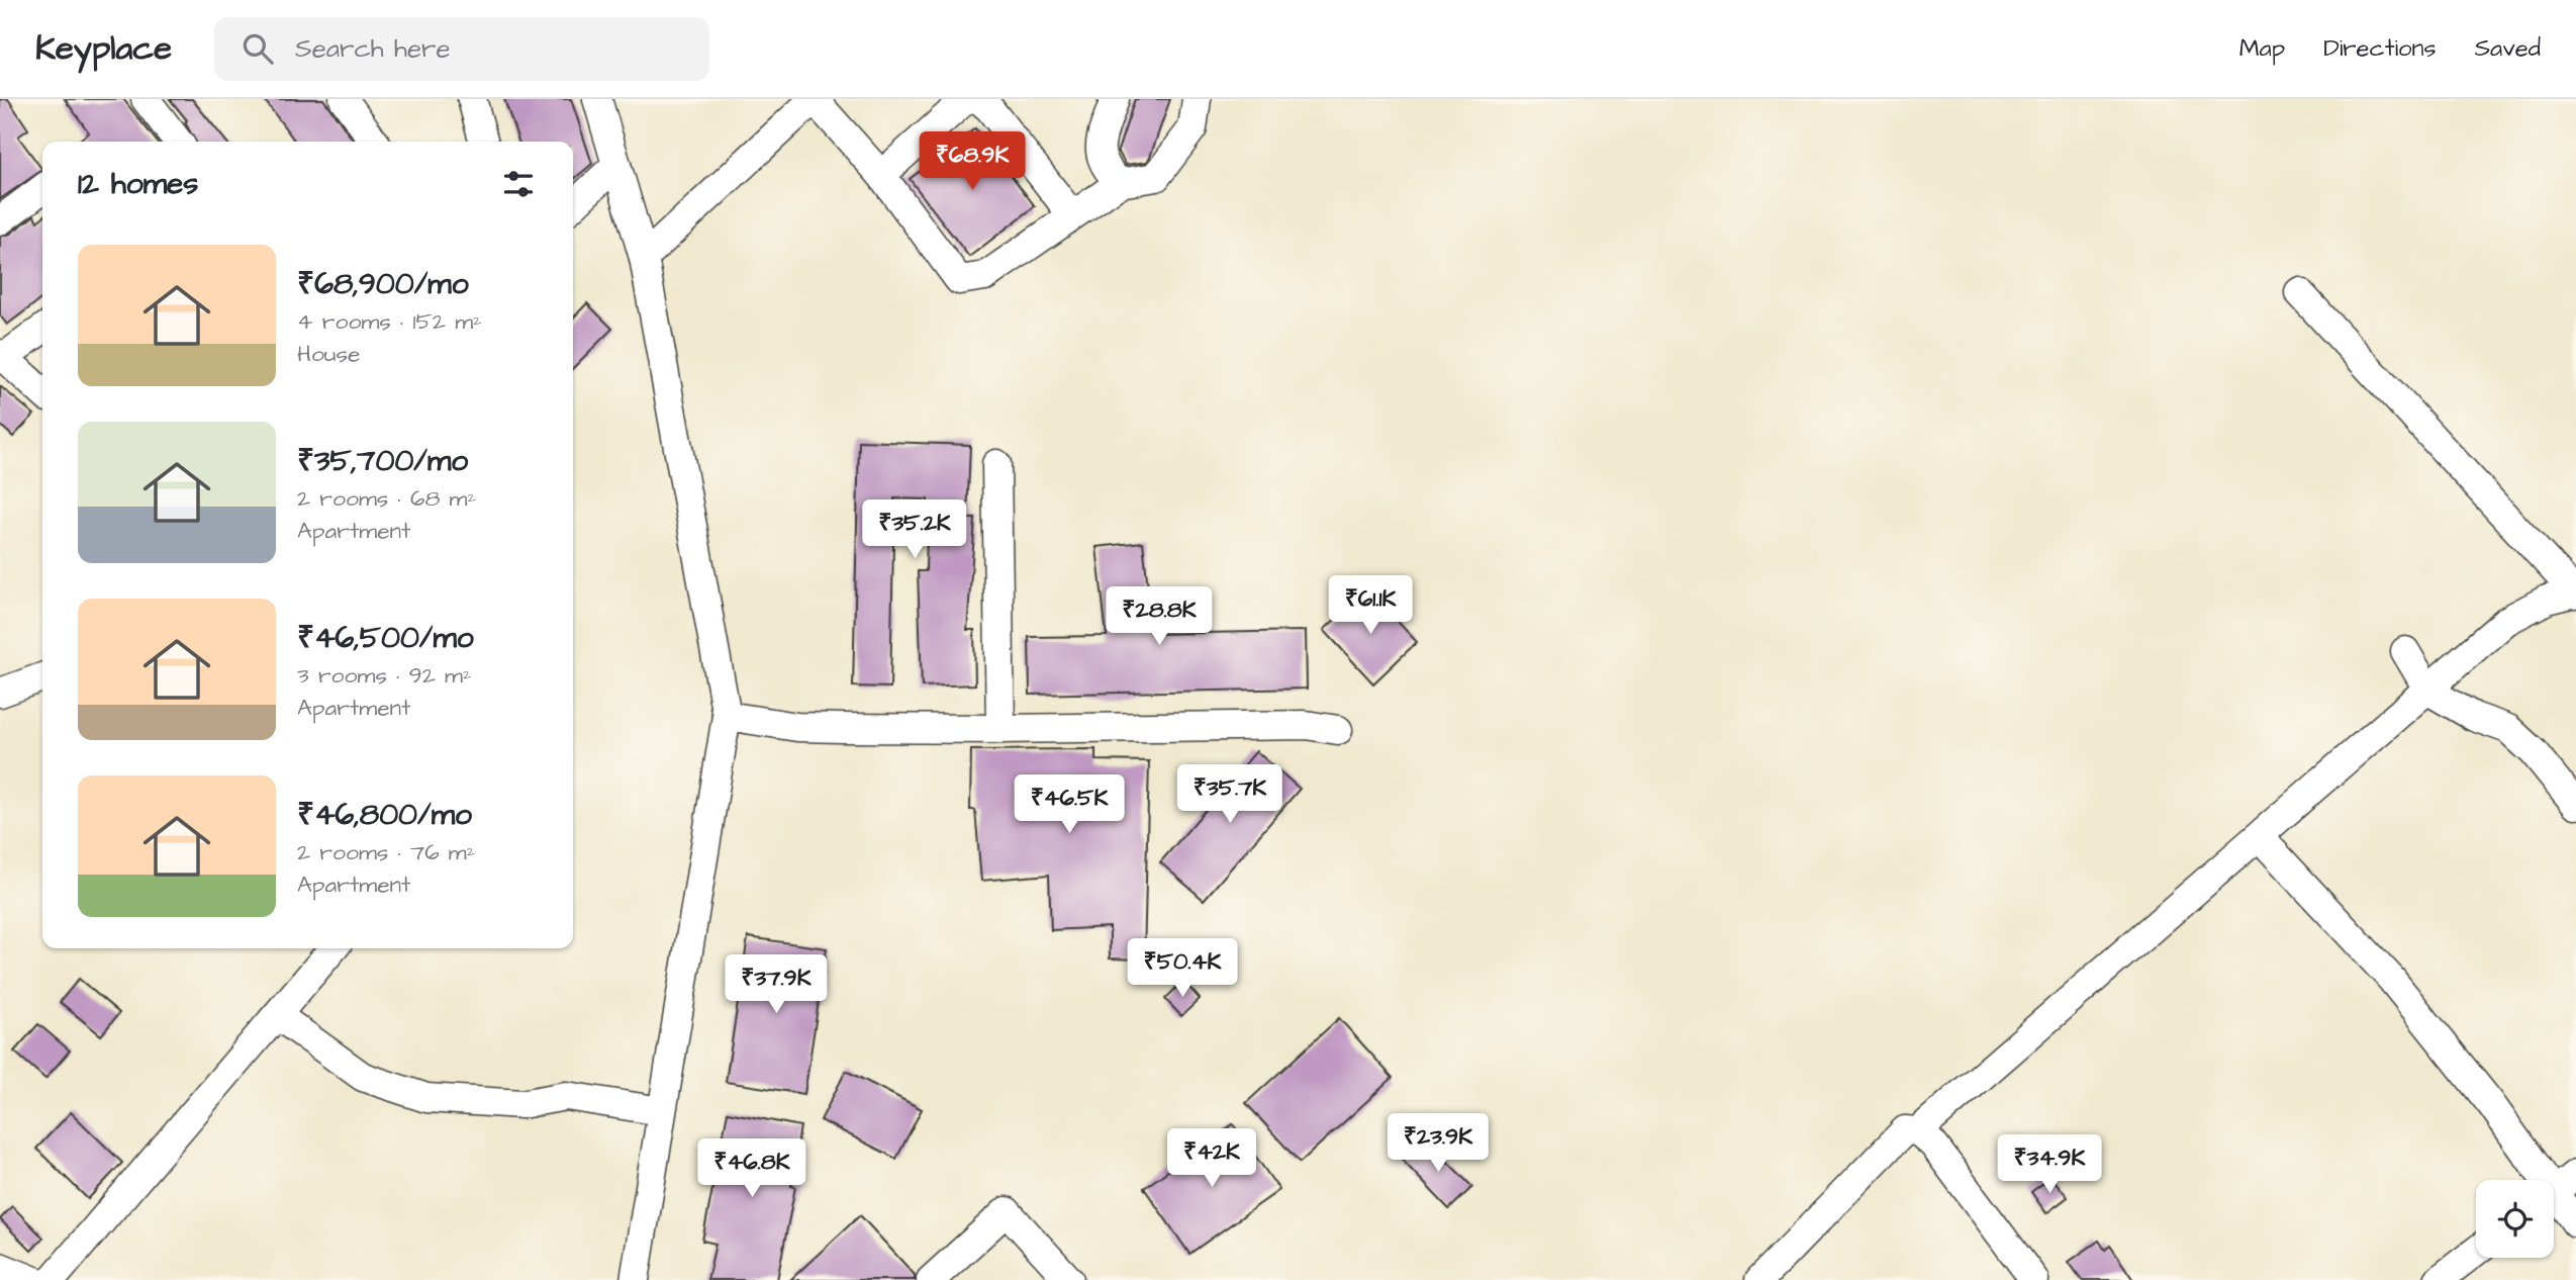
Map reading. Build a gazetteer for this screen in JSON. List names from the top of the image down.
{
  "page": {
    "header": "Keyplace",
    "search": "Search here",
    "nav": ["Map", "Directions", "Saved"],
    "price": [
      "₹68.9K",
      "₹35.2K",
      "₹61.1K",
      "₹28.8K",
      "₹35.7K",
      "₹46.5K",
      "₹50.4K",
      "₹37.9K",
      "₹23.9K",
      "₹42K",
      "₹34.9K",
      "₹46.8K"
    ],
    "heading": "12 homes",
    "list": [
      {
        "name": "₹68,900/mo",
        "note": "4 rooms · 152 m² · House"
      },
      {
        "name": "₹35,700/mo",
        "note": "2 rooms · 68 m² · Apartment"
      },
      {
        "name": "₹46,500/mo",
        "note": "3 rooms · 92 m² · Apartment"
      },
      {
        "name": "₹46,800/mo",
        "note": "2 rooms · 76 m² · Apartment"
      }
    ]
  }
}
